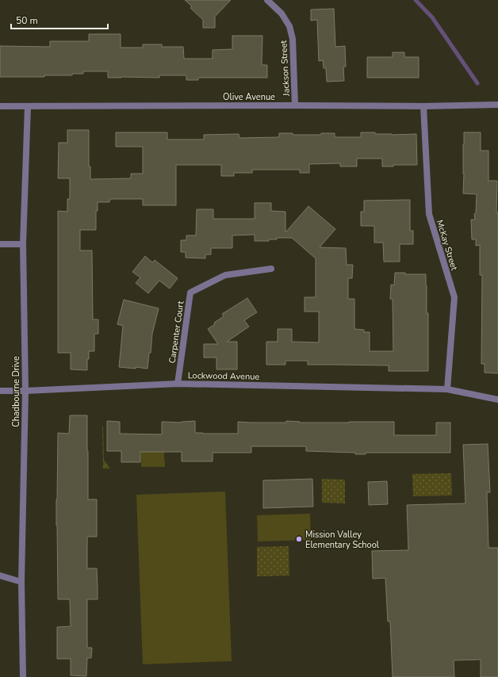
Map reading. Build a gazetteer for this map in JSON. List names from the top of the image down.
{
  "streets": {
    "street": [
      "Jackson Street",
      "Olive Avenue",
      "McKay Street",
      "Carpenter Court",
      "Lockwood Avenue",
      "Chadbourne Drive"
    ]
  },
  "crossings": [
    ["Jackson Street", "Olive Avenue"],
    ["Olive Avenue", "McKay Street"],
    ["Olive Avenue", "Chadbourne Drive"],
    ["McKay Street", "Lockwood Avenue"],
    ["Carpenter Court", "Lockwood Avenue"],
    ["Lockwood Avenue", "Chadbourne Drive"]
  ],
  "places": ["Mission Valley Elementary School"],
  "scale_bar": "50 m"
}
